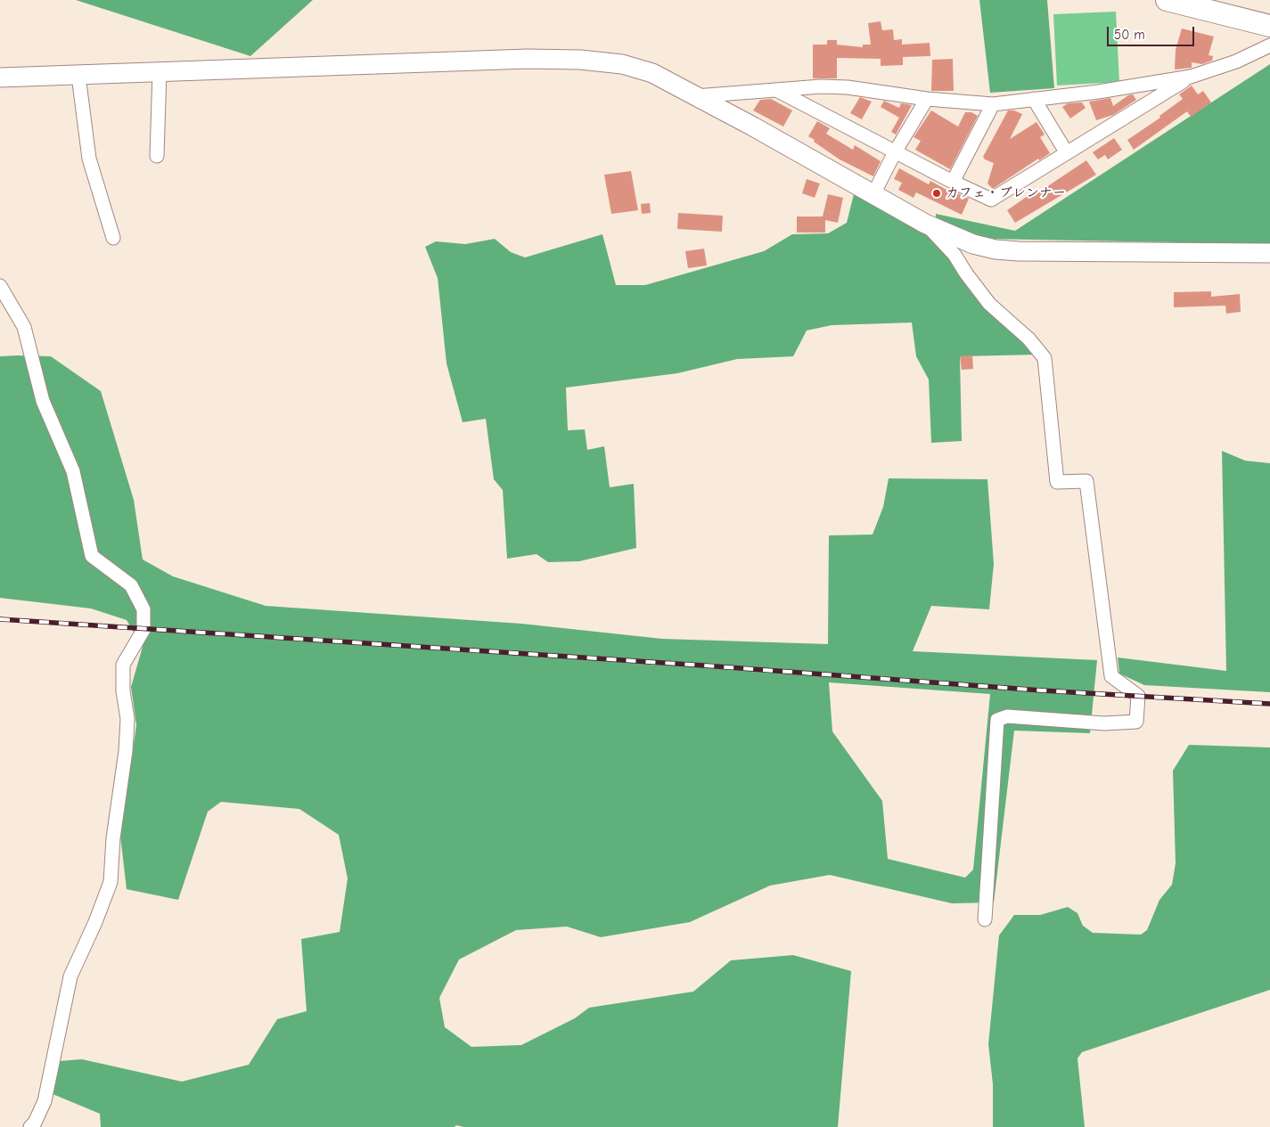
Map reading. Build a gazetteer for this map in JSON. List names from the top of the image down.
{
  "places": ["カフェ・ブレンナー"],
  "scale_bar": "50 m"
}
